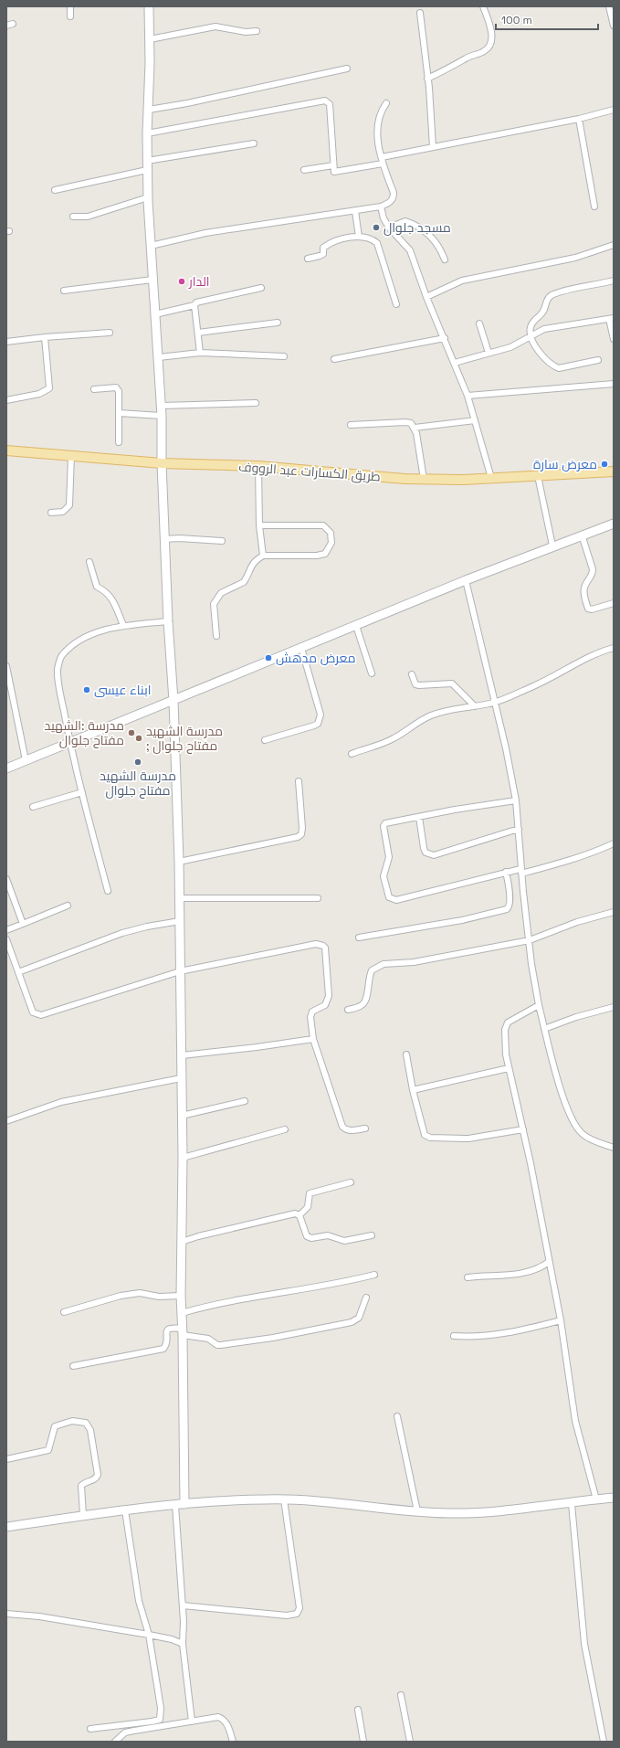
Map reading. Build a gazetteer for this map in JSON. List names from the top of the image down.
{
  "streets": {
    "main road": ["طريق الكسارات عبد الرووف"]
  },
  "places": [
    "مسجد جلوال",
    "الدار",
    "معرض سارة",
    "معرض مدهش",
    "ابناء عيسى",
    "مدرسة :الشهيد مفتاح جلوال",
    "مدرسة الشهيد ; مفتاح جلوال",
    "مدرسة الشهيد مفتاح جلوال"
  ],
  "scale_bar": "100 m"
}
